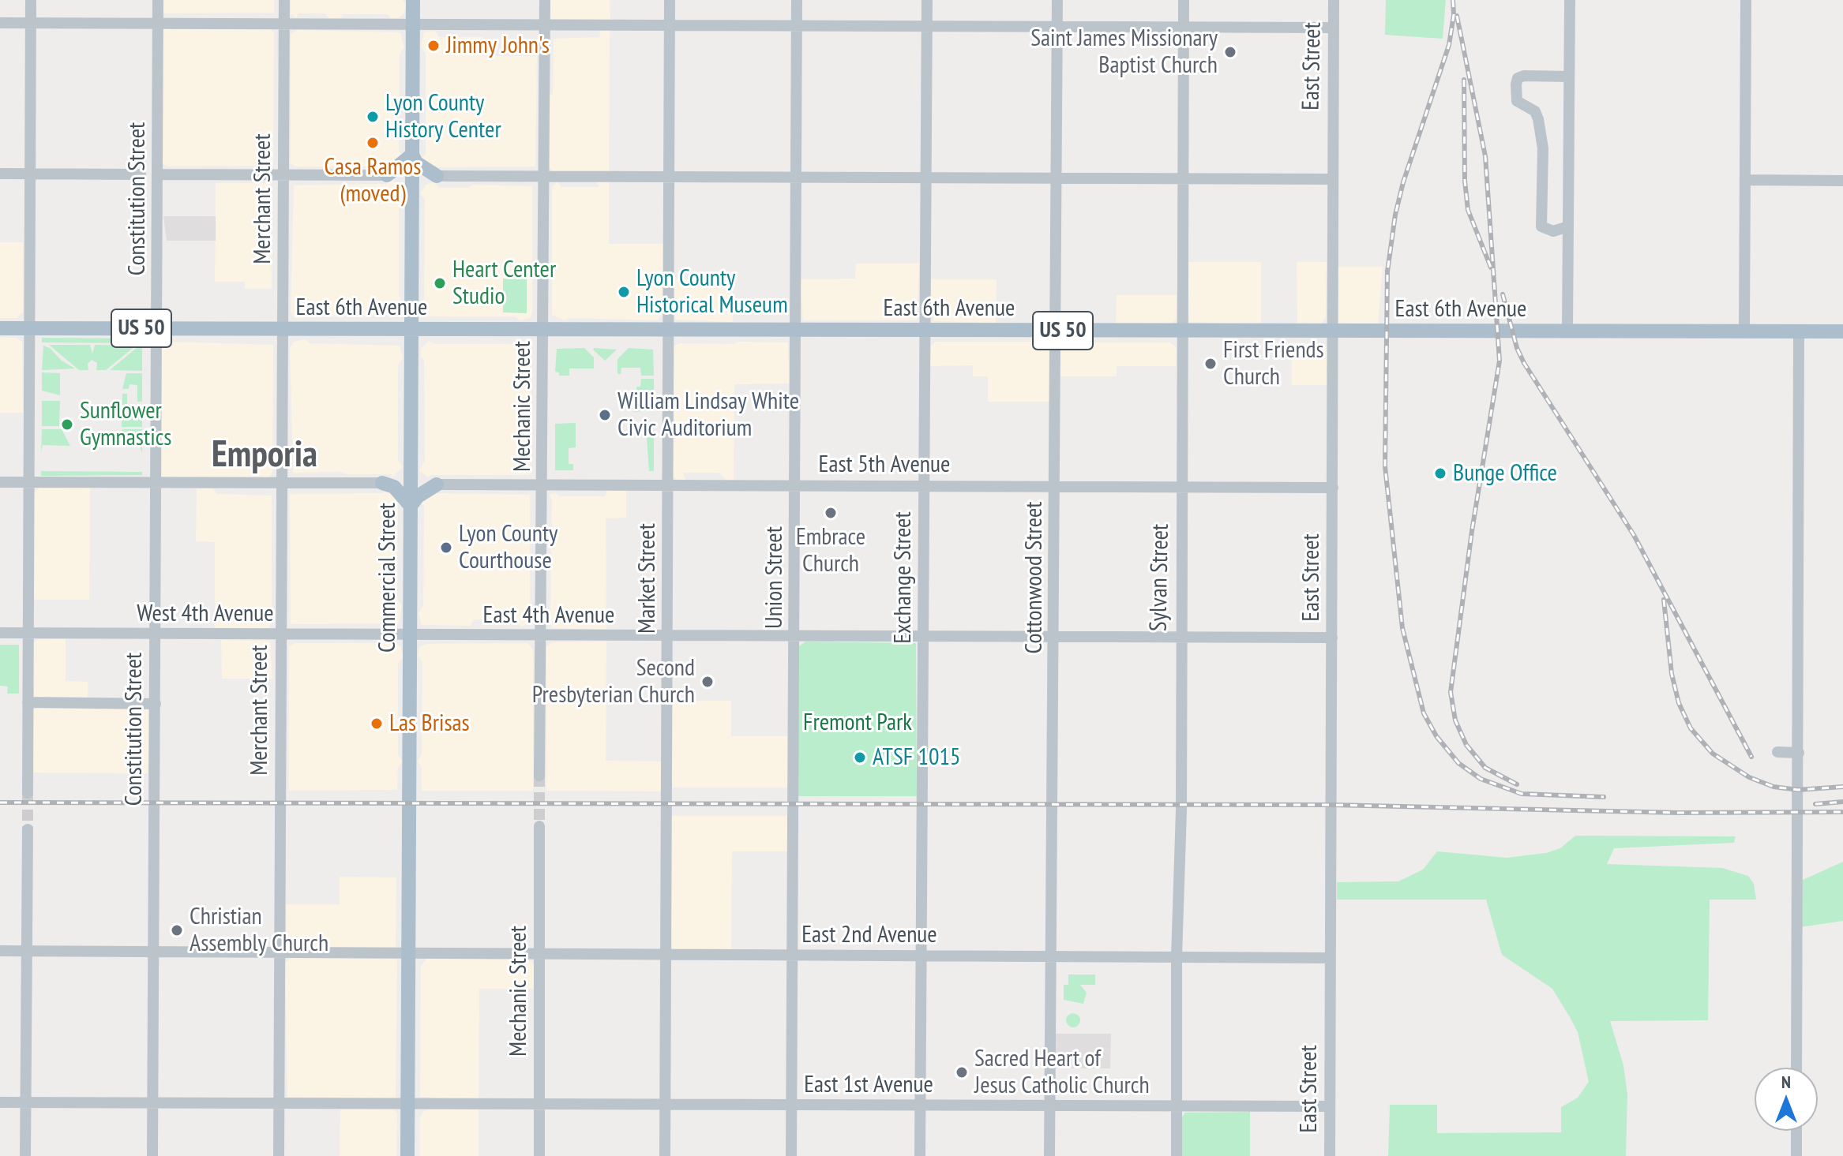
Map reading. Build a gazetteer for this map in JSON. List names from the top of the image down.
{
  "streets": {
    "main road": ["East 6th Avenue", "US 50", "Commercial Street"],
    "street": [
      "East Street",
      "Constitution Street",
      "Merchant Street",
      "Mechanic Street",
      "East 5th Avenue",
      "Union Street",
      "Exchange Street",
      "Cottonwood Street",
      "Sylvan Street",
      "Market Street",
      "West 4th Avenue",
      "East 4th Avenue",
      "East 2nd Avenue",
      "East 1st Avenue"
    ]
  },
  "crossings": [
    ["East Street", "East 6th Avenue"],
    ["East Street", "East 5th Avenue"],
    ["East Street", "East 4th Avenue"],
    ["East Street", "East 2nd Avenue"],
    ["East Street", "East 1st Avenue"],
    ["Constitution Street", "US 50"],
    ["Constitution Street", "West 4th Avenue"],
    ["Constitution Street", "East 2nd Avenue"],
    ["Constitution Street", "East 1st Avenue"],
    ["Merchant Street", "East 6th Avenue"],
    ["Merchant Street", "US 50"],
    ["Merchant Street", "West 4th Avenue"],
    ["Merchant Street", "East 2nd Avenue"],
    ["Merchant Street", "East 1st Avenue"],
    ["East 6th Avenue", "US 50"],
    ["East 6th Avenue", "Mechanic Street"],
    ["East 6th Avenue", "Commercial Street"],
    ["East 6th Avenue", "Union Street"],
    ["East 6th Avenue", "Exchange Street"],
    ["East 6th Avenue", "Cottonwood Street"],
    ["East 6th Avenue", "Sylvan Street"],
    ["East 6th Avenue", "Market Street"],
    ["Mechanic Street", "East 5th Avenue"],
    ["Mechanic Street", "East 4th Avenue"],
    ["Mechanic Street", "East 2nd Avenue"],
    ["Mechanic Street", "East 1st Avenue"],
    ["East 5th Avenue", "Union Street"],
    ["East 5th Avenue", "Exchange Street"],
    ["East 5th Avenue", "Cottonwood Street"],
    ["East 5th Avenue", "Sylvan Street"],
    ["East 5th Avenue", "Market Street"],
    ["Commercial Street", "West 4th Avenue"],
    ["Commercial Street", "East 4th Avenue"],
    ["Commercial Street", "East 2nd Avenue"],
    ["Commercial Street", "East 1st Avenue"],
    ["Union Street", "East 4th Avenue"],
    ["Union Street", "East 2nd Avenue"],
    ["Union Street", "East 1st Avenue"],
    ["Exchange Street", "East 4th Avenue"],
    ["Exchange Street", "East 2nd Avenue"],
    ["Exchange Street", "East 1st Avenue"],
    ["Cottonwood Street", "East 4th Avenue"],
    ["Cottonwood Street", "East 2nd Avenue"],
    ["Cottonwood Street", "East 1st Avenue"],
    ["Sylvan Street", "East 4th Avenue"],
    ["Sylvan Street", "East 2nd Avenue"],
    ["Sylvan Street", "East 1st Avenue"],
    ["Market Street", "East 4th Avenue"],
    ["Market Street", "East 2nd Avenue"],
    ["Market Street", "East 1st Avenue"],
    ["West 4th Avenue", "East 4th Avenue"]
  ],
  "districts": ["Emporia"],
  "parks": ["Fremont Park"],
  "places": [
    "Jimmy John's",
    "Saint James Missionary Baptist Church",
    "Lyon County History Center",
    "Casa Ramos (moved)",
    "Heart Center Studio",
    "Lyon County Historical Museum",
    "First Friends Church",
    "William Lindsay White Civic Auditorium",
    "Sunflower Gymnastics",
    "Bunge Office",
    "Embrace Church",
    "Lyon County Courthouse",
    "Second Presbyterian Church",
    "Las Brisas",
    "ATSF 1015",
    "Christian Assembly Church",
    "Sacred Heart of Jesus Catholic Church"
  ],
  "north": "top"
}
